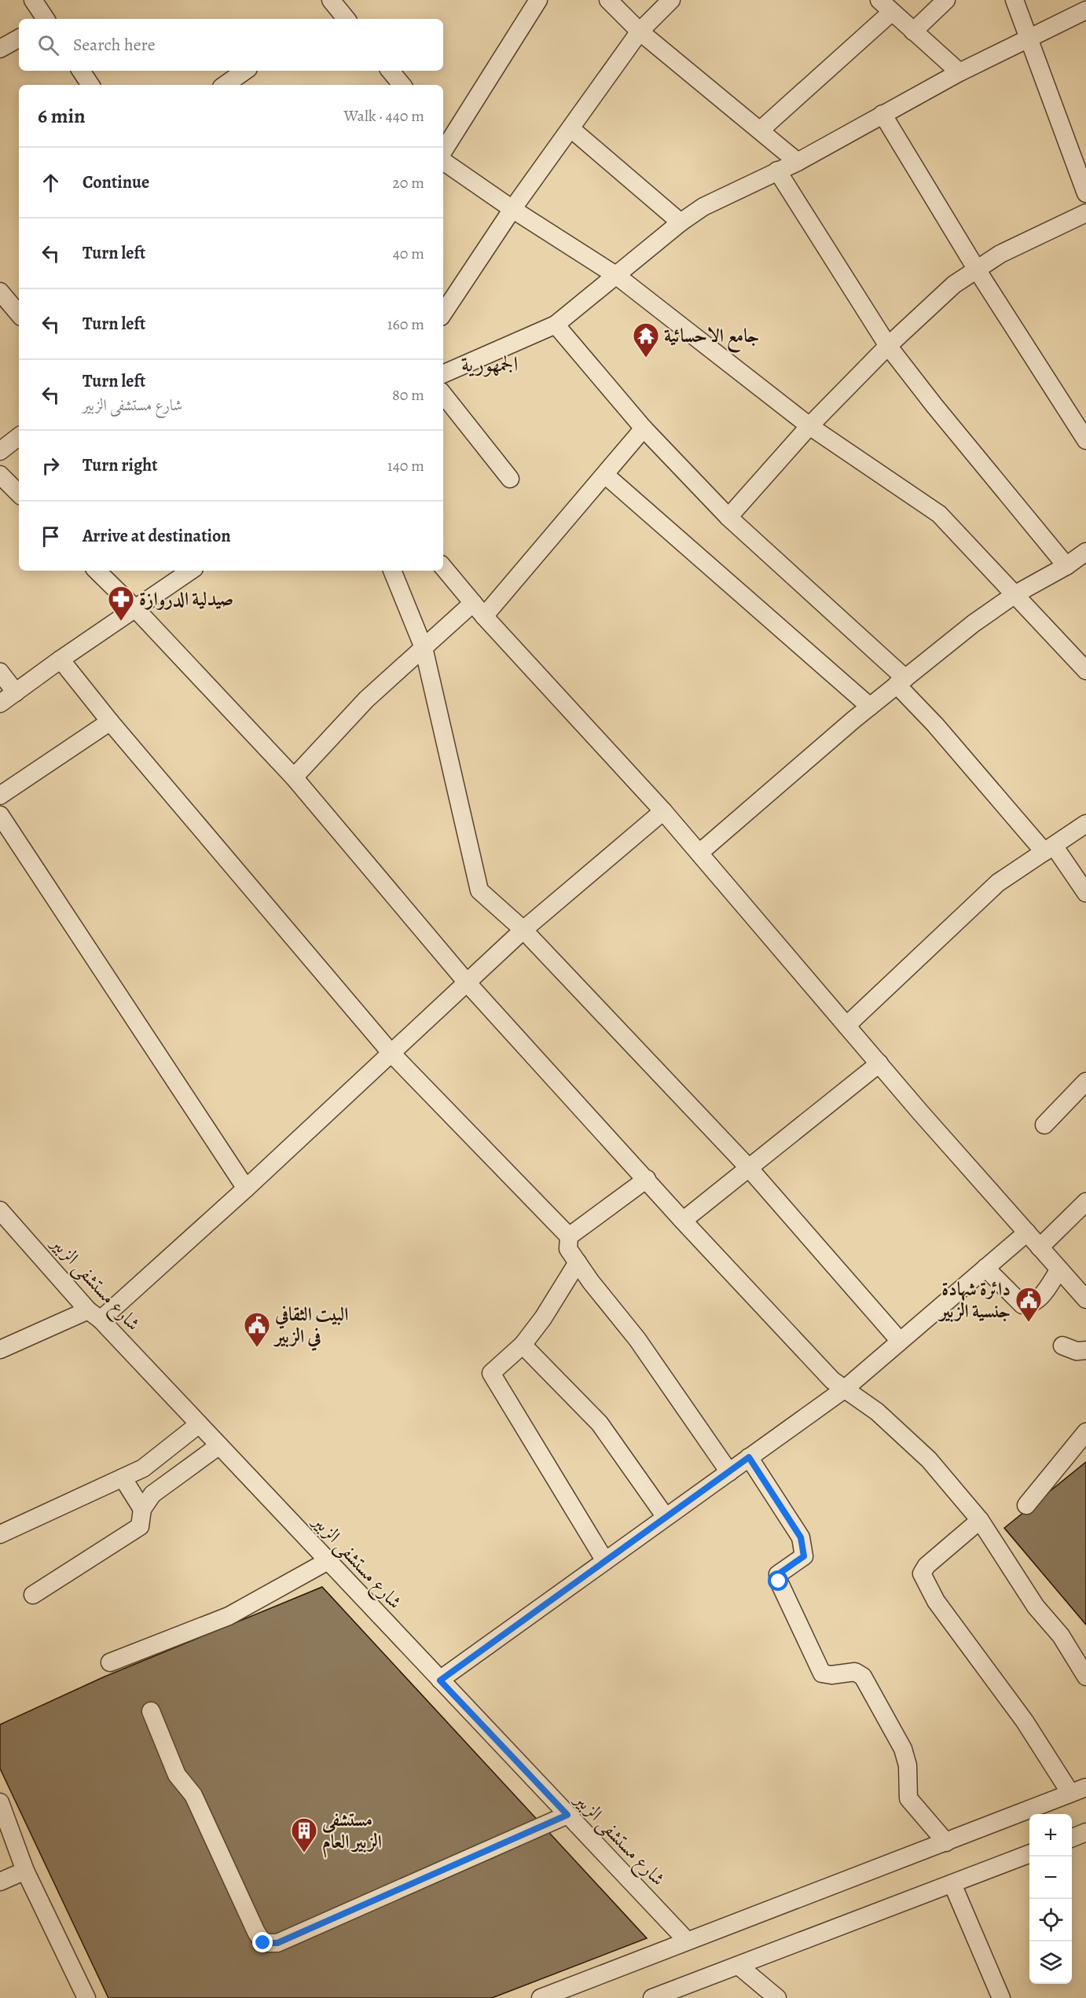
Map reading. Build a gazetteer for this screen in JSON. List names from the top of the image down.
{
  "streets": {
    "street": ["شارع مستشفى الزبير"]
  },
  "districts": ["الجمهورية"],
  "places": {
    "temple": ["جامع الاحسائية"],
    "pharmacy": ["صيدلية الدروازة"],
    "public building": ["دائرة شهادة جنسية الزبير", "البيت الثقافي في الزبير"],
    "building": ["مستشفى الزبير العام"]
  },
  "page": {
    "search": "Search here",
    "heading": ["6 min", "Walk · 440 m"],
    "list": [
      ["Continue", "20 m"],
      ["Turn left", "40 m"],
      ["Turn left", "160 m"],
      ["Turn left", "شارع مستشفى الزبير", "80 m"],
      ["Turn right", "140 m"],
      "Arrive at destination"
    ],
    "map_buttons": ["+", "−"]
  }
}
